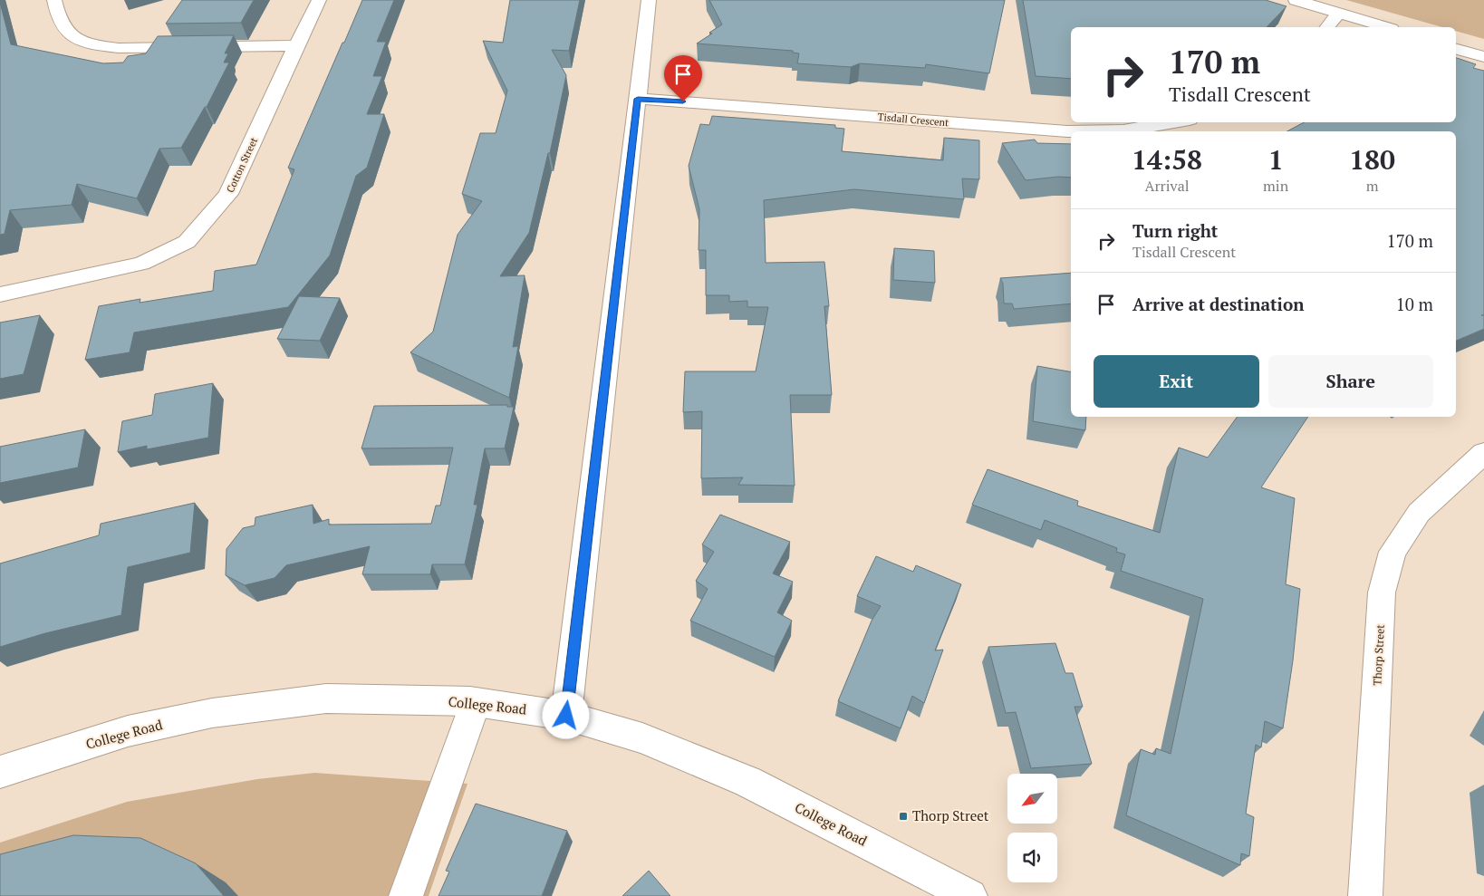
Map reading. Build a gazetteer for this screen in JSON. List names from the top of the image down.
{
  "streets": {
    "street": [
      "Tisdall Crescent",
      "Cotton Street",
      "Thorp Street",
      "College Road"
    ]
  },
  "places": {
    "transit": ["Thorp Street"]
  },
  "north": "bottom left",
  "page": {
    "turn": ["170 m", "Tisdall Crescent"],
    "eta": [
      "14:58",
      "Arrival",
      "1",
      "min",
      "180",
      "m"
    ],
    "list": [
      {
        "name": "Turn right",
        "note": "Tisdall Crescent",
        "value": "170 m"
      },
      {
        "name": "Arrive at destination",
        "value": "10 m"
      }
    ],
    "buttons": ["Exit", "Share"]
  }
}
